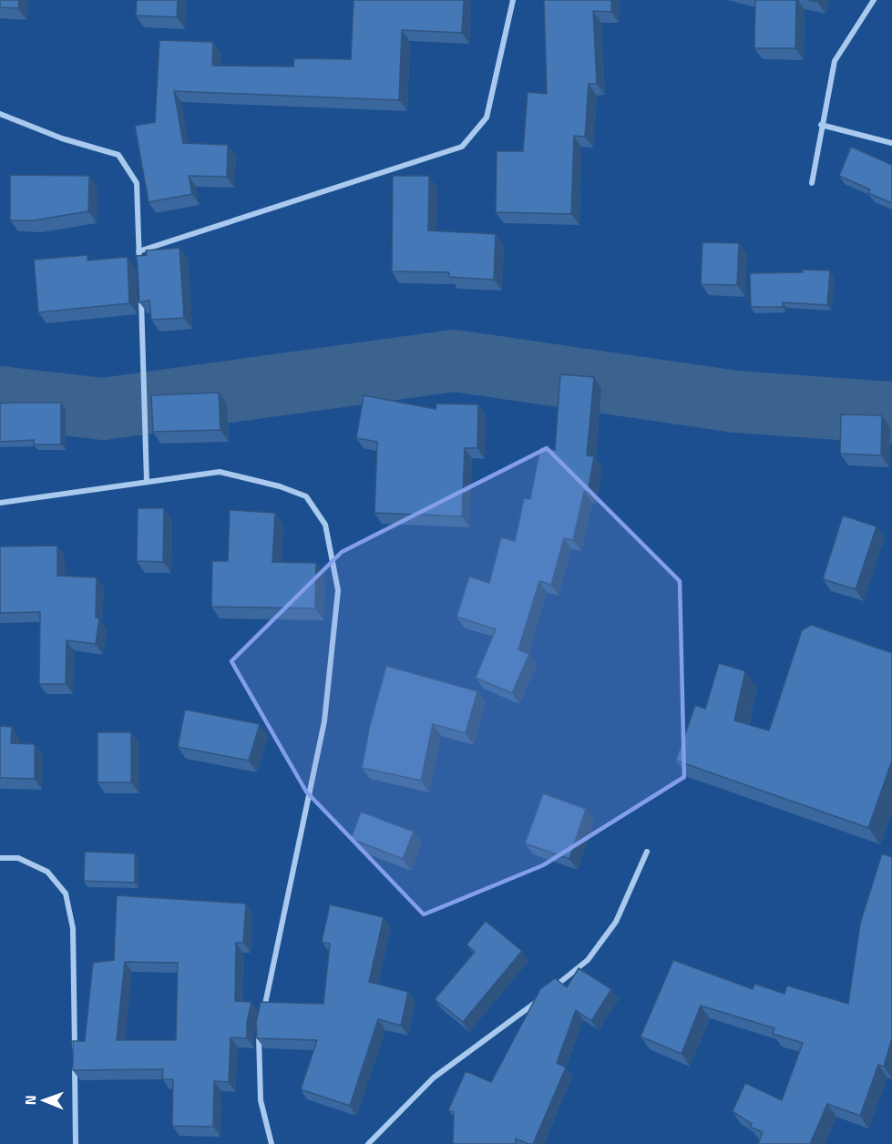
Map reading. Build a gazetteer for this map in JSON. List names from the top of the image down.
{
  "north": "left"
}
